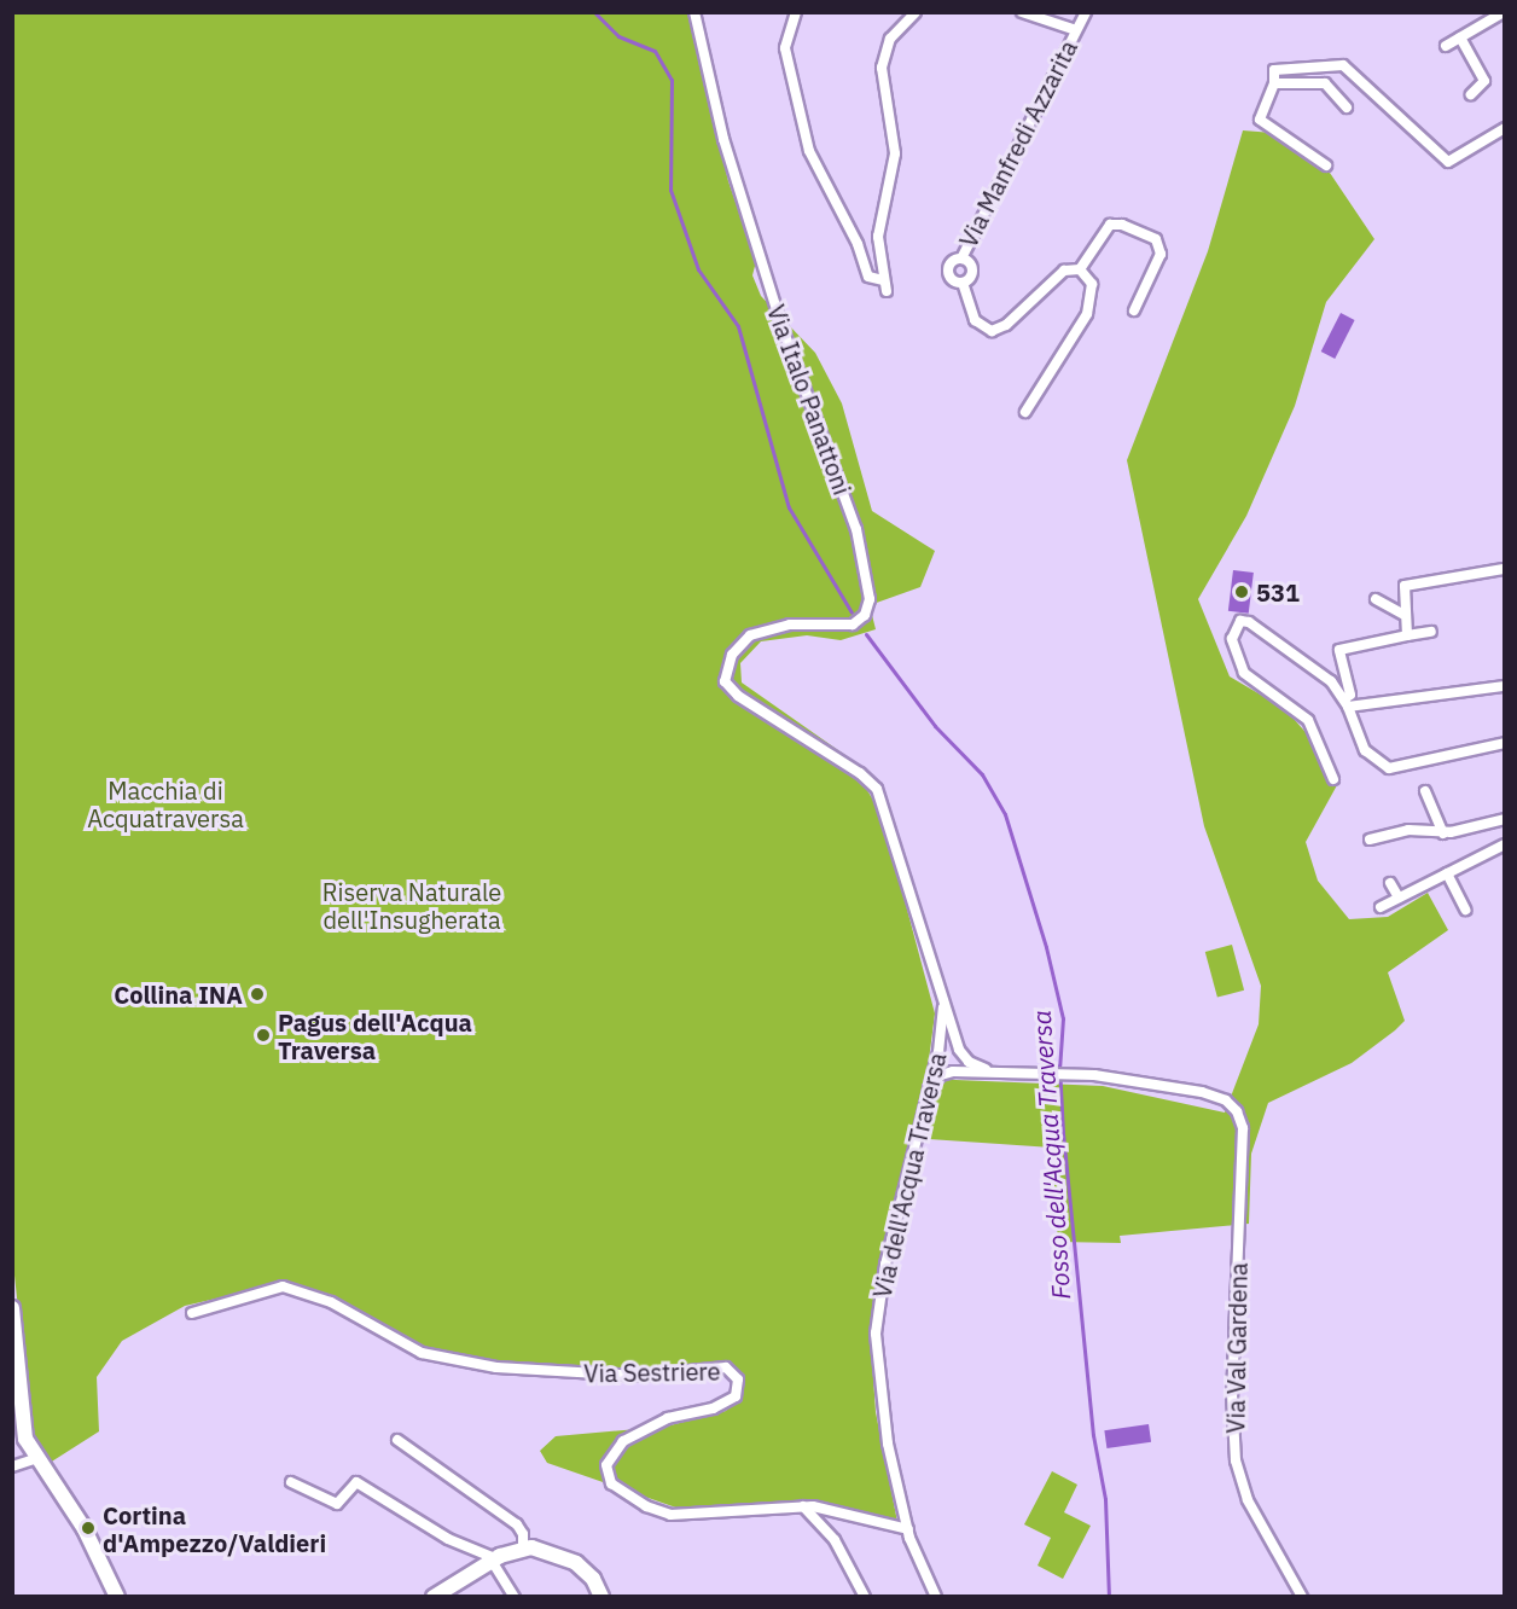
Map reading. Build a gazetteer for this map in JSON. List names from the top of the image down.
{
  "streets": {
    "street": [
      "Via Manfredi Azzarita",
      "Via Italo Panattoni",
      "Via dell'Acqua Traversa",
      "Via Val Gardena",
      "Via Sestriere"
    ]
  },
  "crossings": [
    ["Via Italo Panattoni", "Via dell'Acqua Traversa"],
    ["Via dell'Acqua Traversa", "Via Val Gardena"],
    ["Via dell'Acqua Traversa", "Via Sestriere"]
  ],
  "water": ["Fosso dell'Acqua Traversa"],
  "parks": ["Macchia di Acquatraversa", "Riserva Naturale dell'Insugherata"],
  "places": [
    "531",
    "Collina INA",
    "Pagus dell'Acqua Traversa",
    "Cortina d'Ampezzo/Valdieri"
  ]
}
